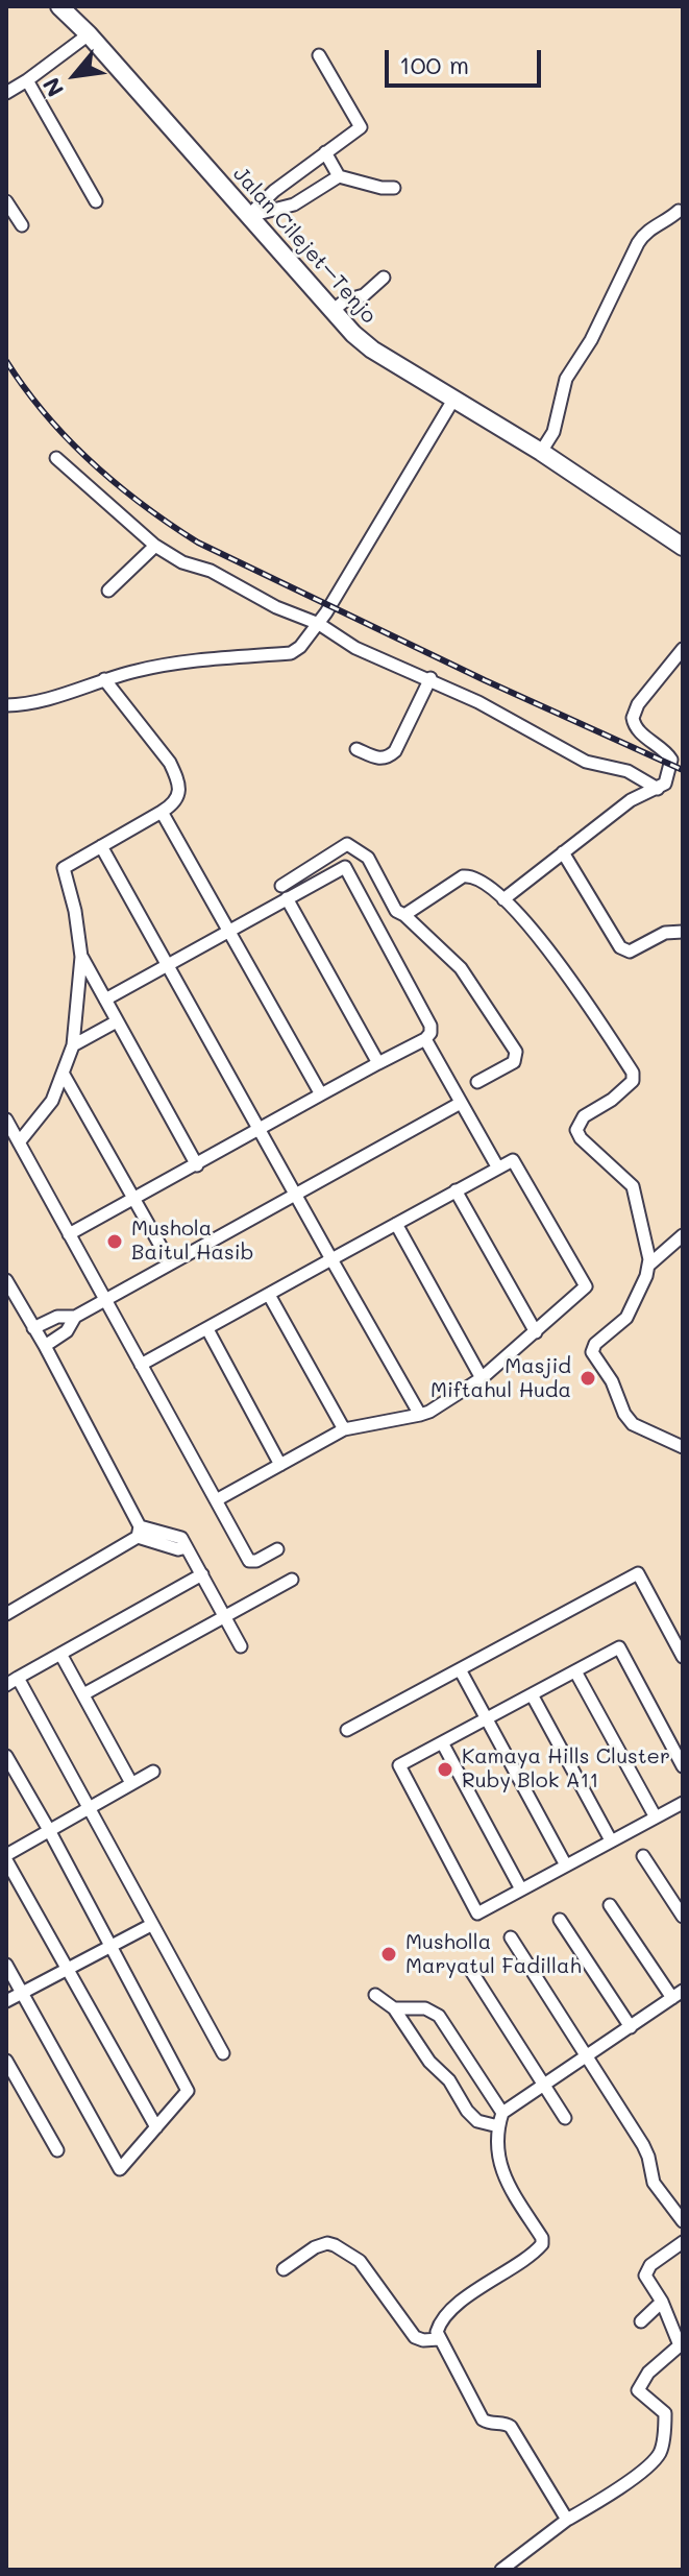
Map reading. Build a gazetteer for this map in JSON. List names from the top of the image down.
{
  "streets": {
    "main road": ["Jalan Cilejet–Tenjo"]
  },
  "places": [
    "Mushola Baitul Hasib",
    "Masjid Miftahul Huda",
    "Kamaya Hills Cluster Ruby Blok A11",
    "Musholla Maryatul Fadillah"
  ],
  "scale_bar": "100 m",
  "north": "bottom left"
}
